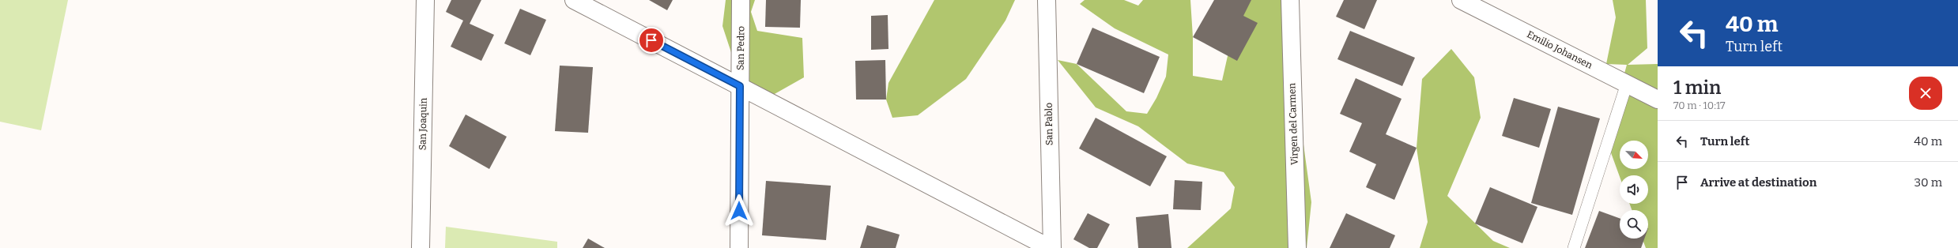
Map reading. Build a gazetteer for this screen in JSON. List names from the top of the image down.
{
  "streets": {
    "street": [
      "San Pedro",
      "Emilio Johansen",
      "San Joaquin",
      "San Pablo",
      "Virgen del Carmen"
    ]
  },
  "north": "bottom right",
  "page": {
    "turn": ["40 m", "Turn left"],
    "heading": ["1 min", "70 m · 10:17"],
    "list": [
      {
        "name": "Turn left",
        "value": "40 m"
      },
      {
        "name": "Arrive at destination",
        "value": "30 m"
      }
    ]
  }
}
